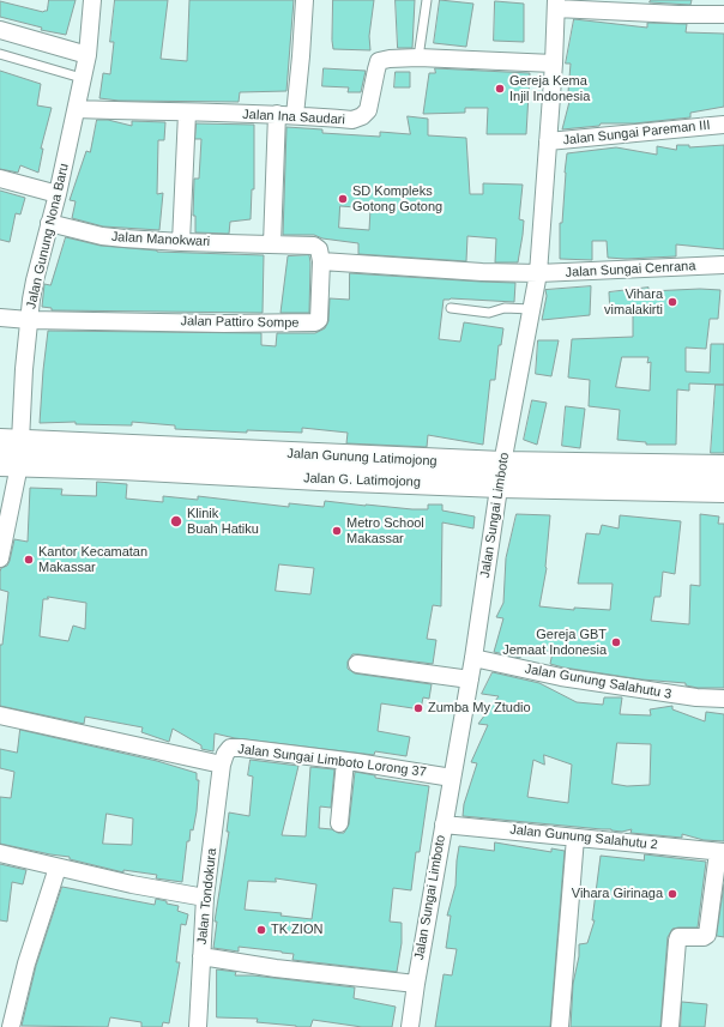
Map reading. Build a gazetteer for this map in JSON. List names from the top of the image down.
{
  "streets": {
    "main road": ["Jalan Gunung Latimojong"],
    "street": [
      "Jalan Ina Saudari",
      "Jalan Sungai Pareman III",
      "Jalan Gunung Nona Baru",
      "Jalan Manokwari",
      "Jalan Sungai Cenrana",
      "Jalan Pattiro Sompe",
      "Jalan Sungai Limboto",
      "Jalan Gunung Salahutu 3",
      "Jalan Sungai Limboto Lorong 37",
      "Jalan Gunung Salahutu 2",
      "Jalan Tondokura"
    ]
  },
  "crossings": [
    ["Jalan Ina Saudari", "Jalan Gunung Nona Baru"],
    ["Jalan Ina Saudari", "Jalan Sungai Limboto"],
    ["Jalan Sungai Pareman III", "Jalan Sungai Limboto"],
    ["Jalan Gunung Nona Baru", "Jalan Manokwari"],
    ["Jalan Gunung Nona Baru", "Jalan Pattiro Sompe"],
    ["Jalan Gunung Nona Baru", "Jalan Gunung Latimojong"],
    ["Jalan Manokwari", "Jalan Pattiro Sompe"],
    ["Jalan Sungai Cenrana", "Jalan Sungai Limboto"],
    ["Jalan Gunung Latimojong", "Jalan Sungai Limboto"],
    ["Jalan Sungai Limboto", "Jalan Gunung Salahutu 3"],
    ["Jalan Sungai Limboto", "Jalan Sungai Limboto Lorong 37"],
    ["Jalan Sungai Limboto", "Jalan Gunung Salahutu 2"],
    ["Jalan Sungai Limboto Lorong 37", "Jalan Tondokura"]
  ],
  "places": [
    "Gereja Kema Injil Indonesia",
    "SD Kompleks Gotong Gotong",
    "Vihara vimalakirti",
    "Klinik Buah Hatiku",
    "Metro School Makassar",
    "Kantor Kecamatan Makassar",
    "Gereja GBT Jemaat Indonesia",
    "Zumba My Ztudio",
    "Vihara Girinaga",
    "TK ZION"
  ]
}
